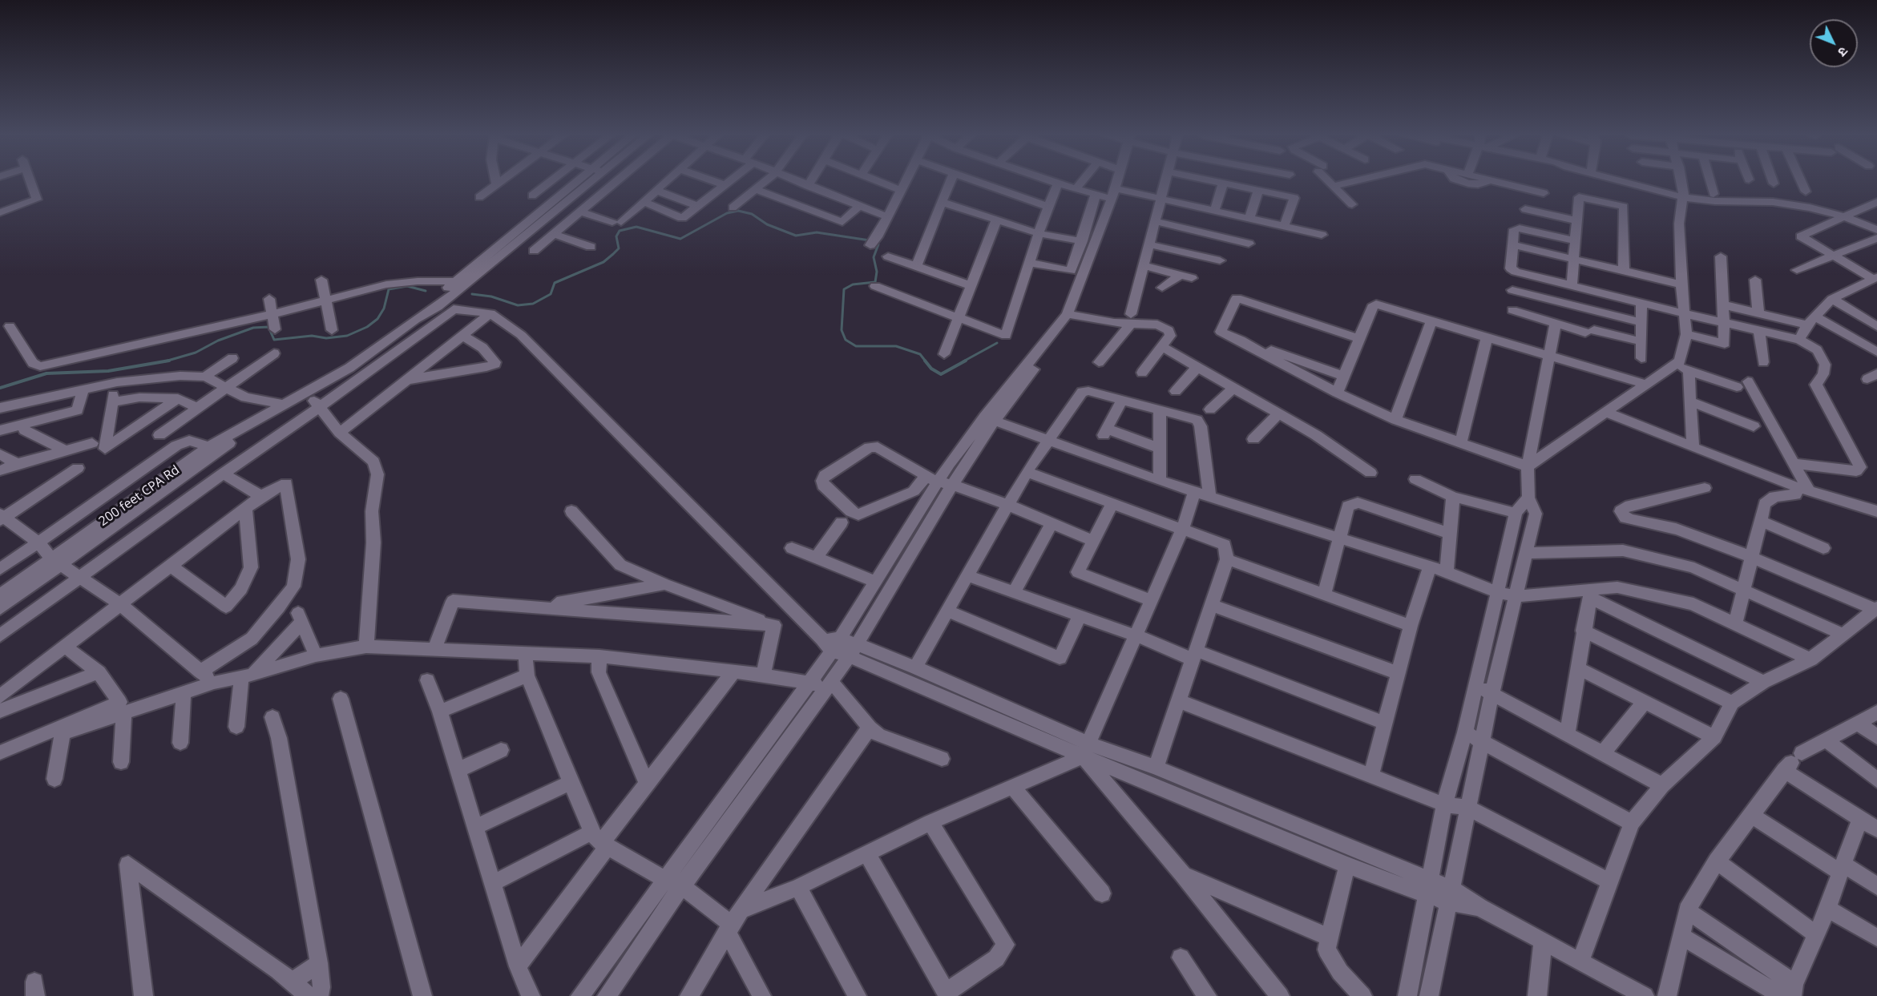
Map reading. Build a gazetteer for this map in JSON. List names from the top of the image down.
{
  "streets": {
    "street": ["200 feet CPA Rd"]
  },
  "north": "bottom right"
}
